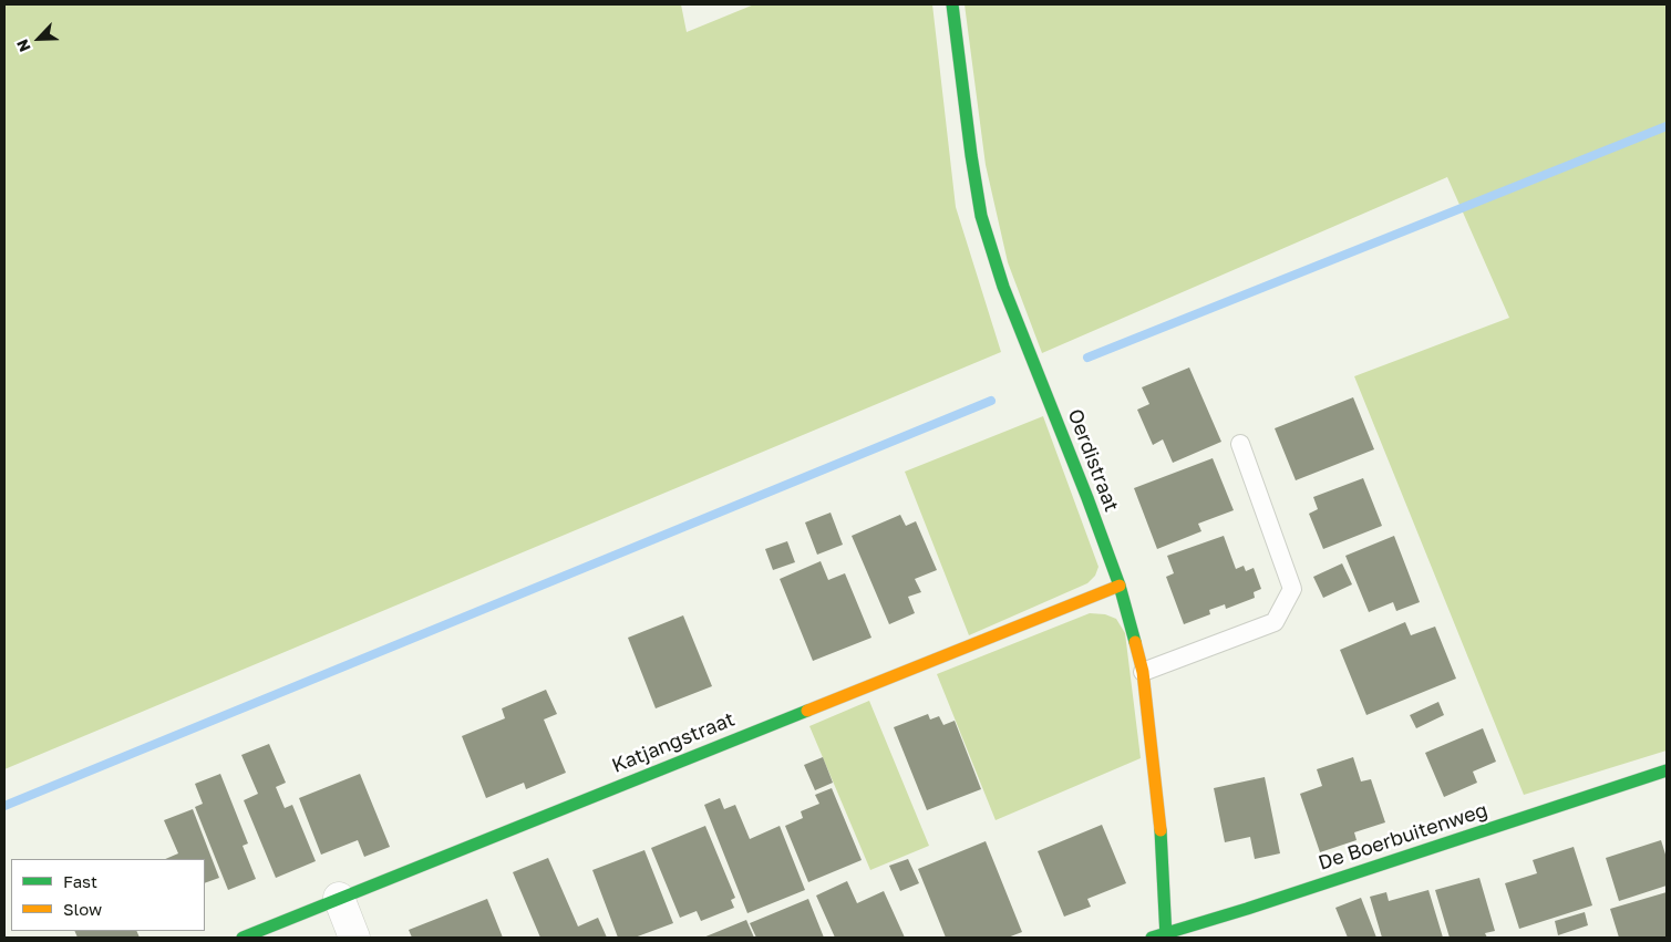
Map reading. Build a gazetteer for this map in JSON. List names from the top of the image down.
{
  "streets": {
    "street": ["Oerdistraat", "Katjangstraat", "De Boerbuitenweg"]
  },
  "crossings": [
    ["Oerdistraat", "Katjangstraat"],
    ["Oerdistraat", "De Boerbuitenweg"]
  ],
  "legend": ["Fast", "Slow"],
  "north": "bottom left"
}
